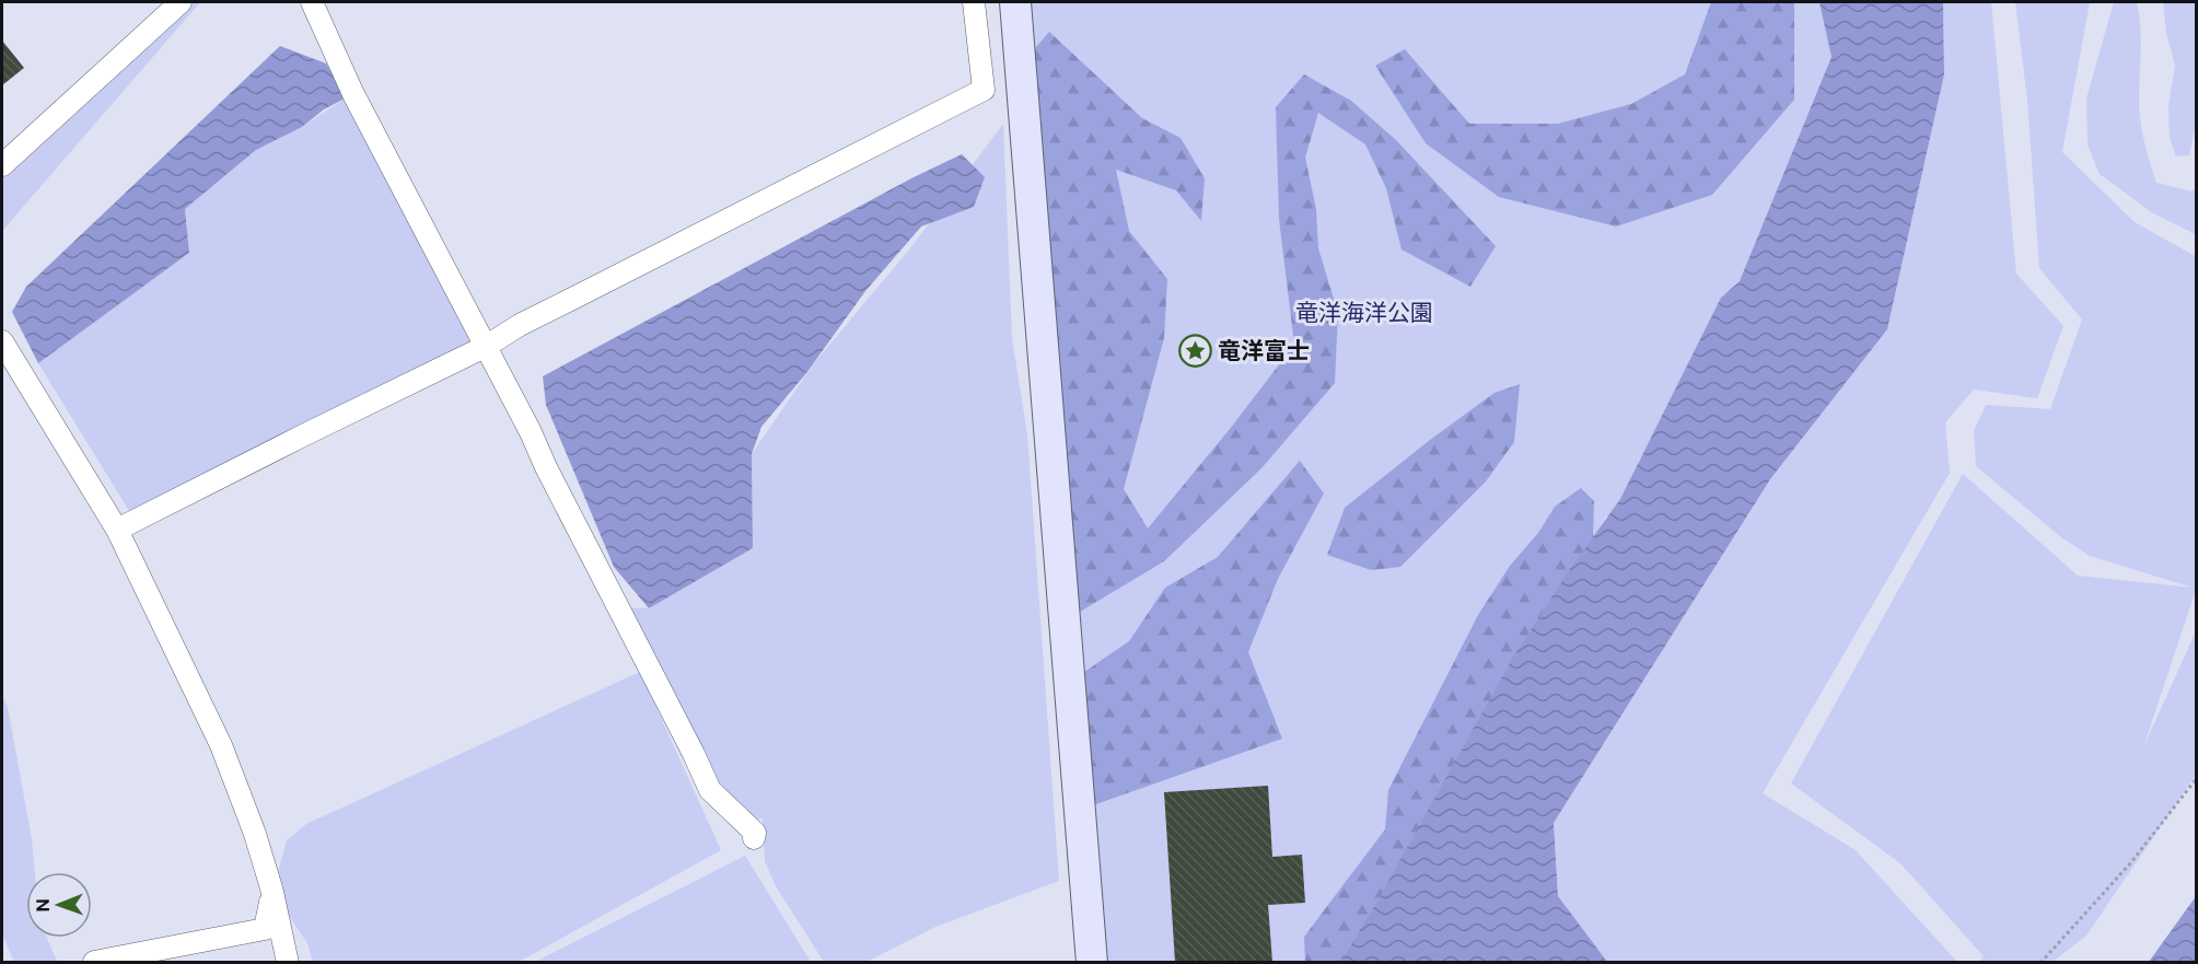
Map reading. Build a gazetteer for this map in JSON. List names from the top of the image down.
{
  "parks": ["竜洋海洋公園"],
  "places": {
    "place": ["竜洋富士"]
  },
  "north": "left"
}
